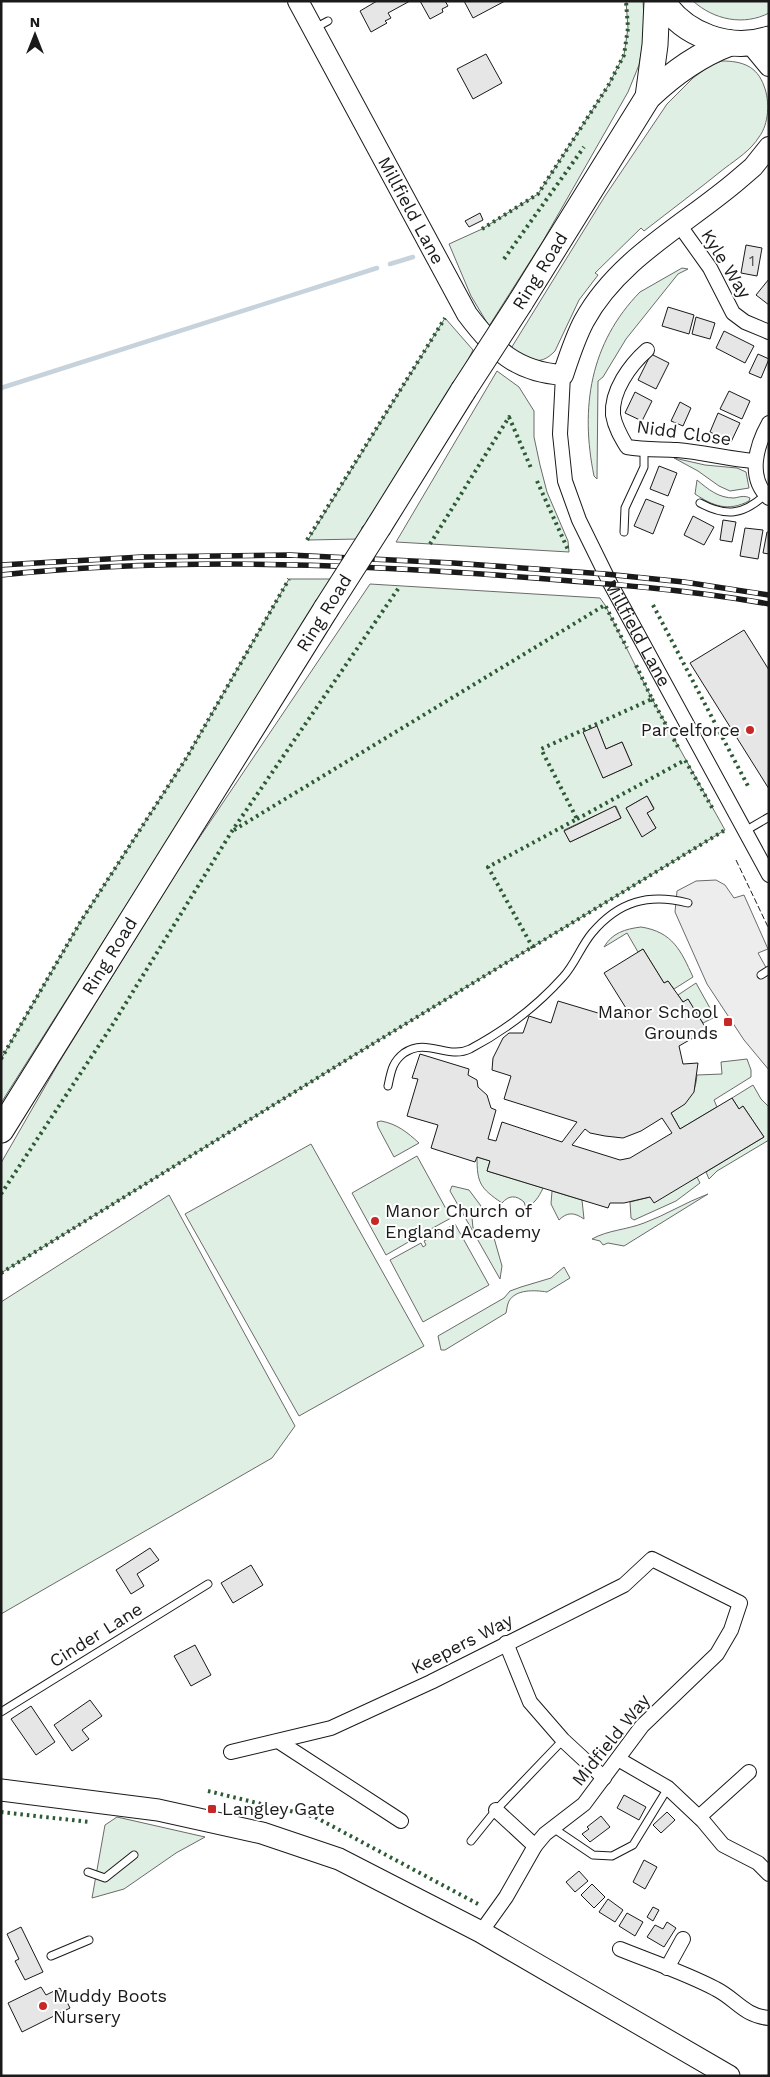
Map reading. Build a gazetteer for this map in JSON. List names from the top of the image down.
{
  "streets": {
    "highway": ["Ring Road"],
    "street": [
      "Millfield Lane",
      "Kyle Way",
      "Nidd Close",
      "Keepers Way",
      "Midfield Way"
    ],
    "lane": ["Cinder Lane"]
  },
  "crossings": [
    ["Millfield Lane", "Kyle Way"],
    ["Keepers Way", "Midfield Way"]
  ],
  "places": {
    "other": ["Parcelforce", "Manor Church of England Academy", "Muddy Boots Nursery"],
    "transit": ["Manor School Grounds", "Langley Gate"]
  },
  "house_numbers": ["1"],
  "north": "top"
}
